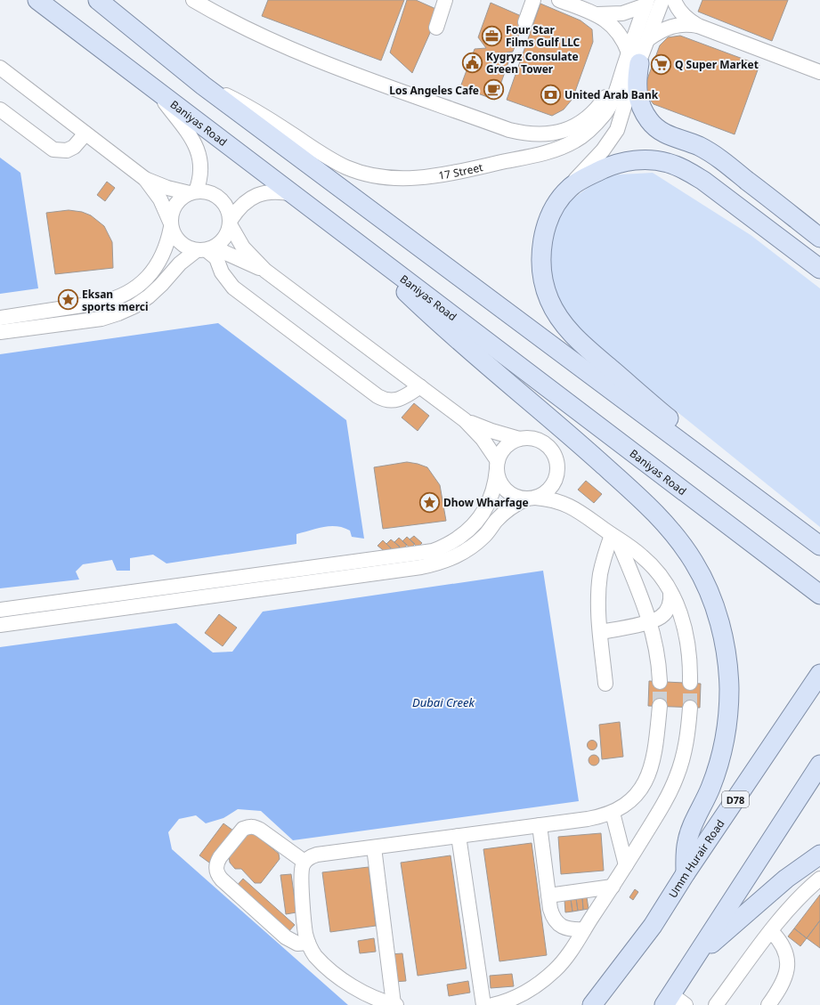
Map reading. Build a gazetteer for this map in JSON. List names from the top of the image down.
{
  "streets": {
    "main road": ["Baniyas Road", "D78", "Umm Hurair Road"],
    "street": ["17 Street"]
  },
  "water": ["Dubai Creek"],
  "places": {
    "office": ["Four Star Films Gulf LLC"],
    "public building": ["Kygryz Consulate Green Tower"],
    "supermarket": ["Q Super Market"],
    "cafe": ["Los Angeles Cafe"],
    "bank": ["United Arab Bank"],
    "place": ["Eksan sports merci", "Dhow Wharfage"]
  }
}
